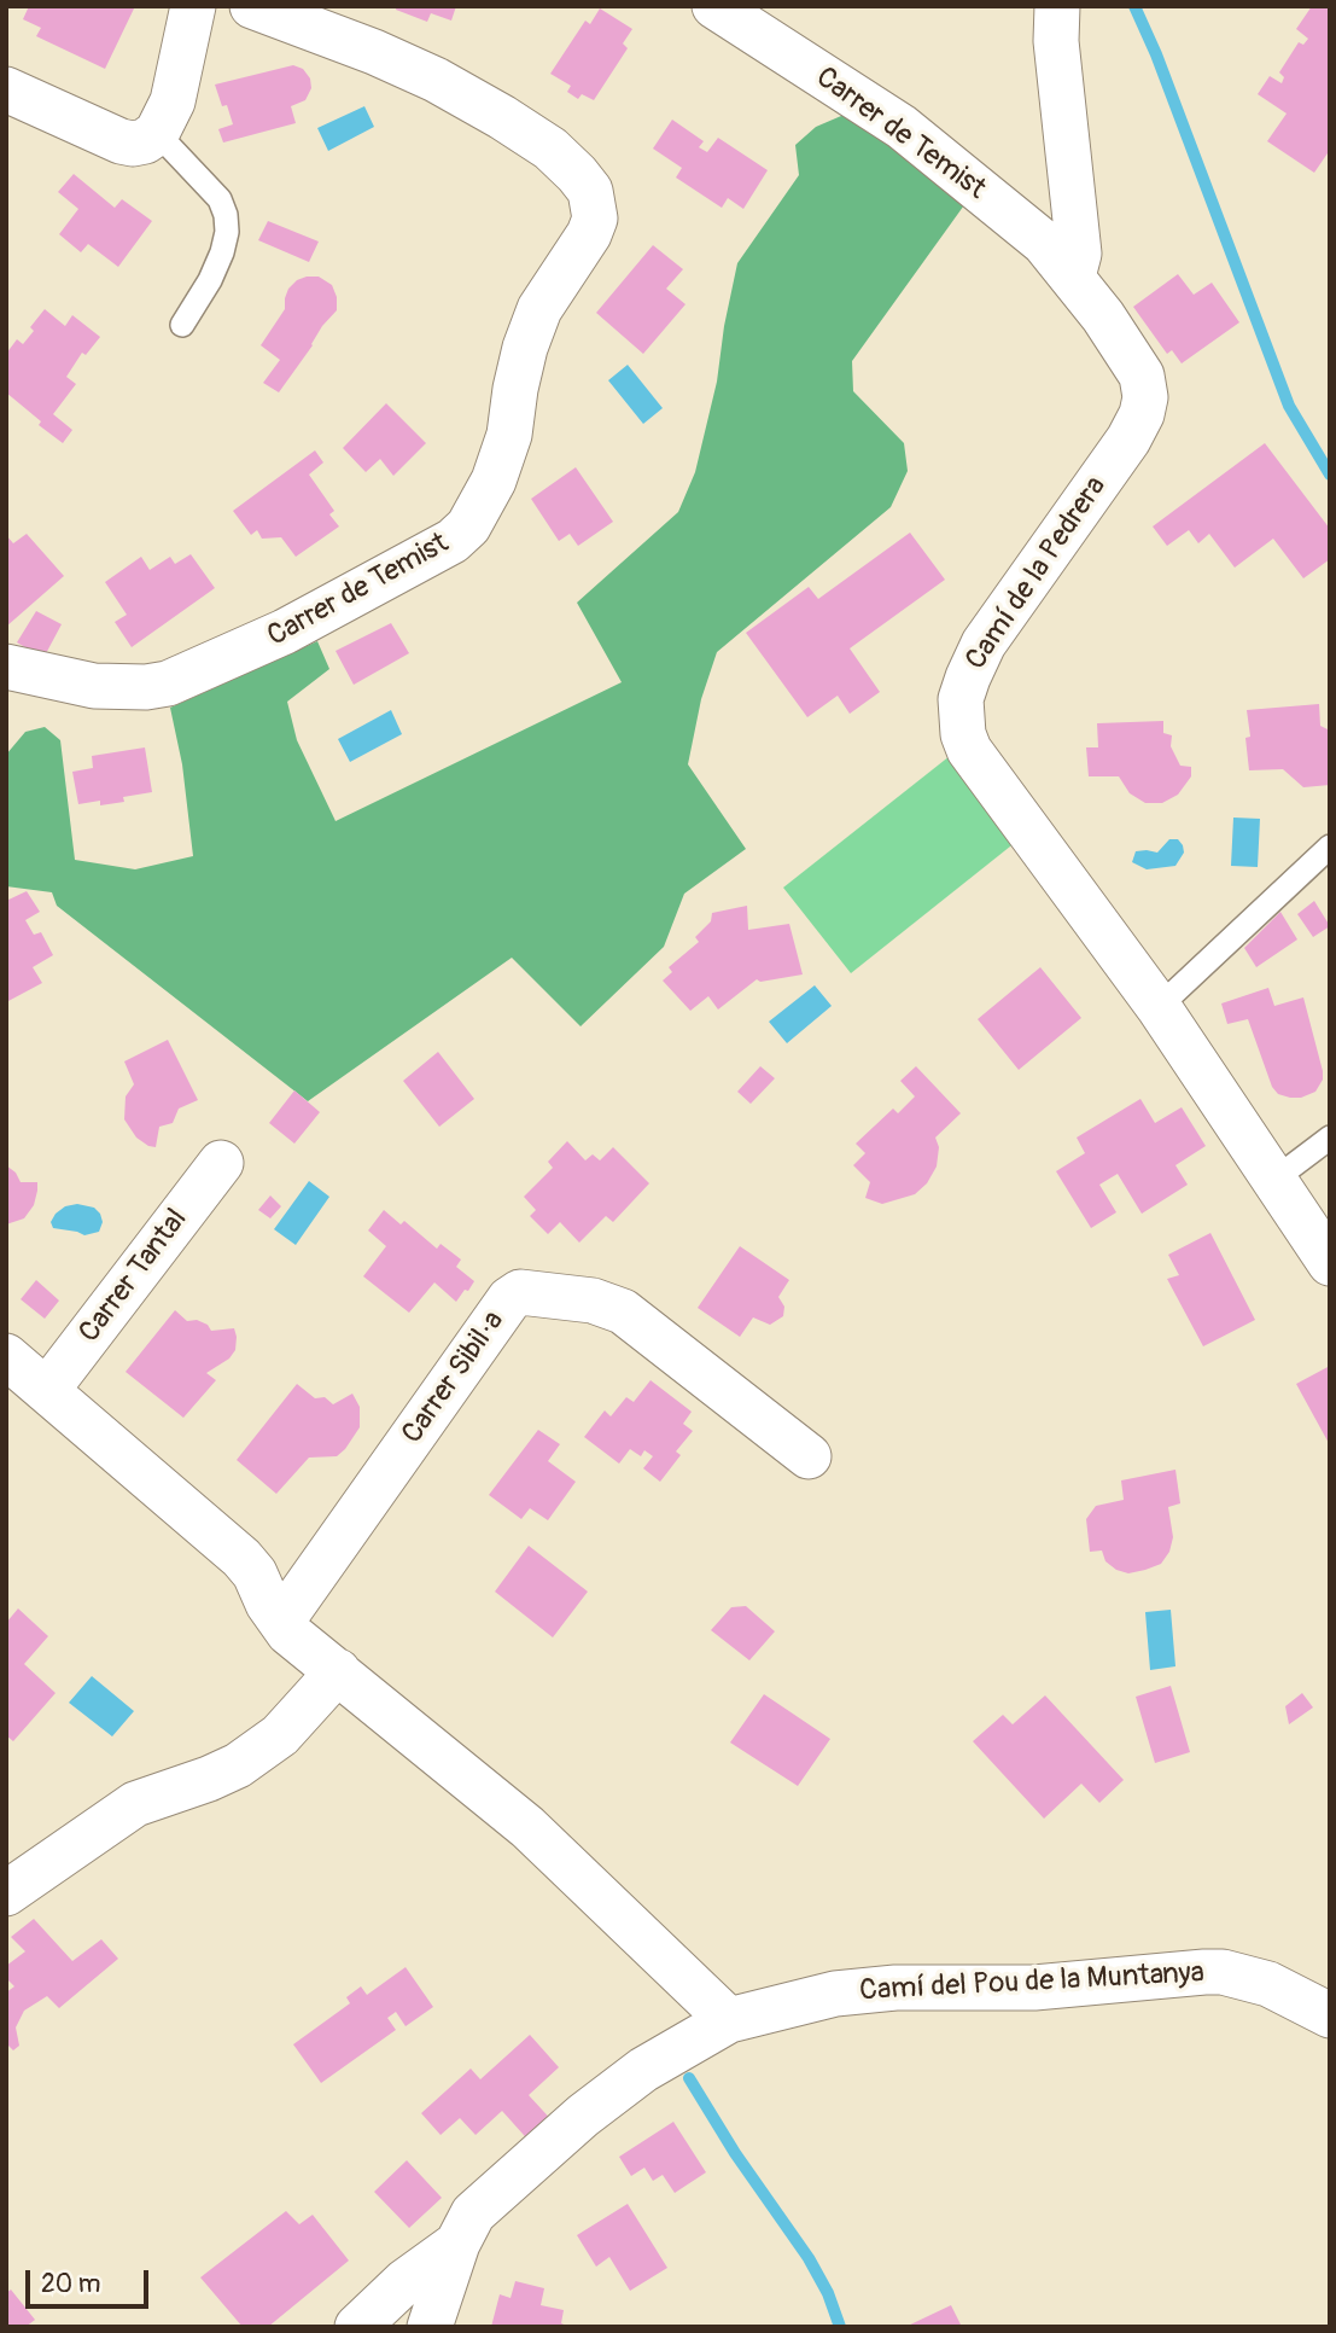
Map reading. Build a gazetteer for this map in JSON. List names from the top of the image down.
{
  "streets": {
    "street": [
      "Carrer de Temist",
      "Camí de la Pedrera",
      "Carrer Tantal",
      "Carrer Sibil·a",
      "Camí del Pou de la Muntanya"
    ]
  },
  "crossings": [
    ["Carrer de Temist", "Camí de la Pedrera"]
  ],
  "scale_bar": "20 m"
}
